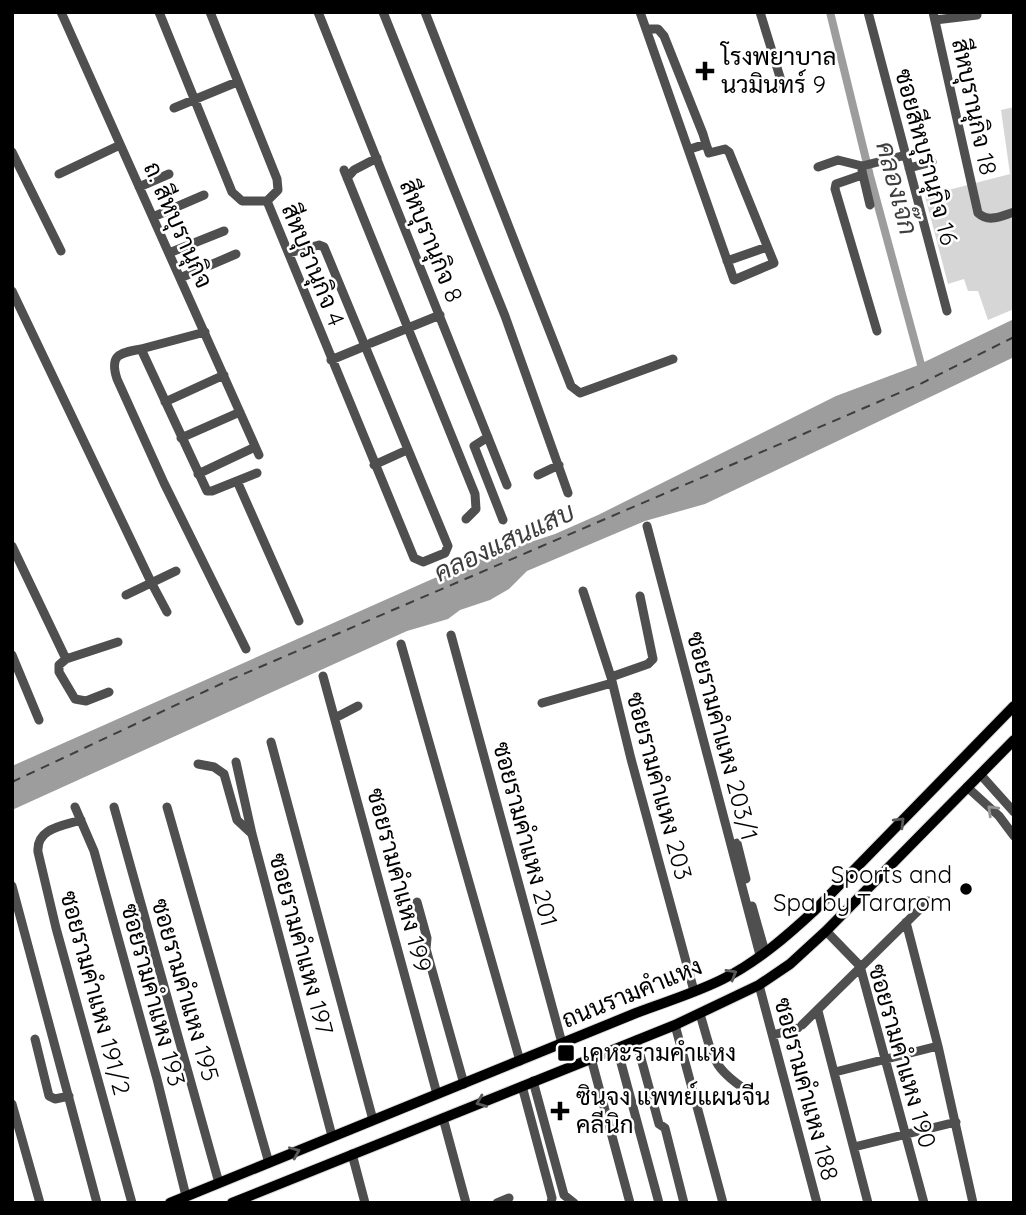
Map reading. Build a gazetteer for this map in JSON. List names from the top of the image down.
{
  "streets": {
    "main road": ["ถนนรามคำแหง"],
    "street": [
      "สีหบุรานุกิจ 18",
      "ซอยสีหบุรานุกิจ 16",
      "ถ. สีหบุรานุกิจ",
      "สีหบุรานุกิจ 8",
      "สีหบุรานุกิจ 4",
      "ซอยรามคำแหง 203/1",
      "ซอยรามคำแหง 203",
      "ซอยรามคำแหง 201",
      "ซอยรามคำแหง 199",
      "ซอยรามคำแหง 197",
      "ซอยรามคำแหง 195",
      "ซอยรามคำแหง 191/2",
      "ซอยรามคำแหง 193",
      "ซอยรามคำแหง 190",
      "ซอยรามคำแหง 188"
    ]
  },
  "crossings": [
    ["ซอยรามคำแหง 203/1", "ถนนรามคำแหง"],
    ["ซอยรามคำแหง 203", "ถนนรามคำแหง"],
    ["ซอยรามคำแหง 201", "ถนนรามคำแหง"],
    ["ซอยรามคำแหง 199", "ถนนรามคำแหง"],
    ["ซอยรามคำแหง 197", "ถนนรามคำแหง"],
    ["ซอยรามคำแหง 195", "ถนนรามคำแหง"],
    ["ซอยรามคำแหง 191/2", "ซอยรามคำแหง 193"],
    ["ถนนรามคำแหง", "ซอยรามคำแหง 193"],
    ["ถนนรามคำแหง", "ซอยรามคำแหง 190"],
    ["ถนนรามคำแหง", "ซอยรามคำแหง 188"]
  ],
  "water": ["คลองเจ๊ก", "คลองแสนแสบ"],
  "places": {
    "health": ["โรงพยาบาล นวมินทร์ 9", "ซินจง แพทย์แผนจีน คลีนิก"],
    "other": ["Sports and Spa by Tararom"],
    "transit": ["เคหะรามคำแหง"]
  }
}
